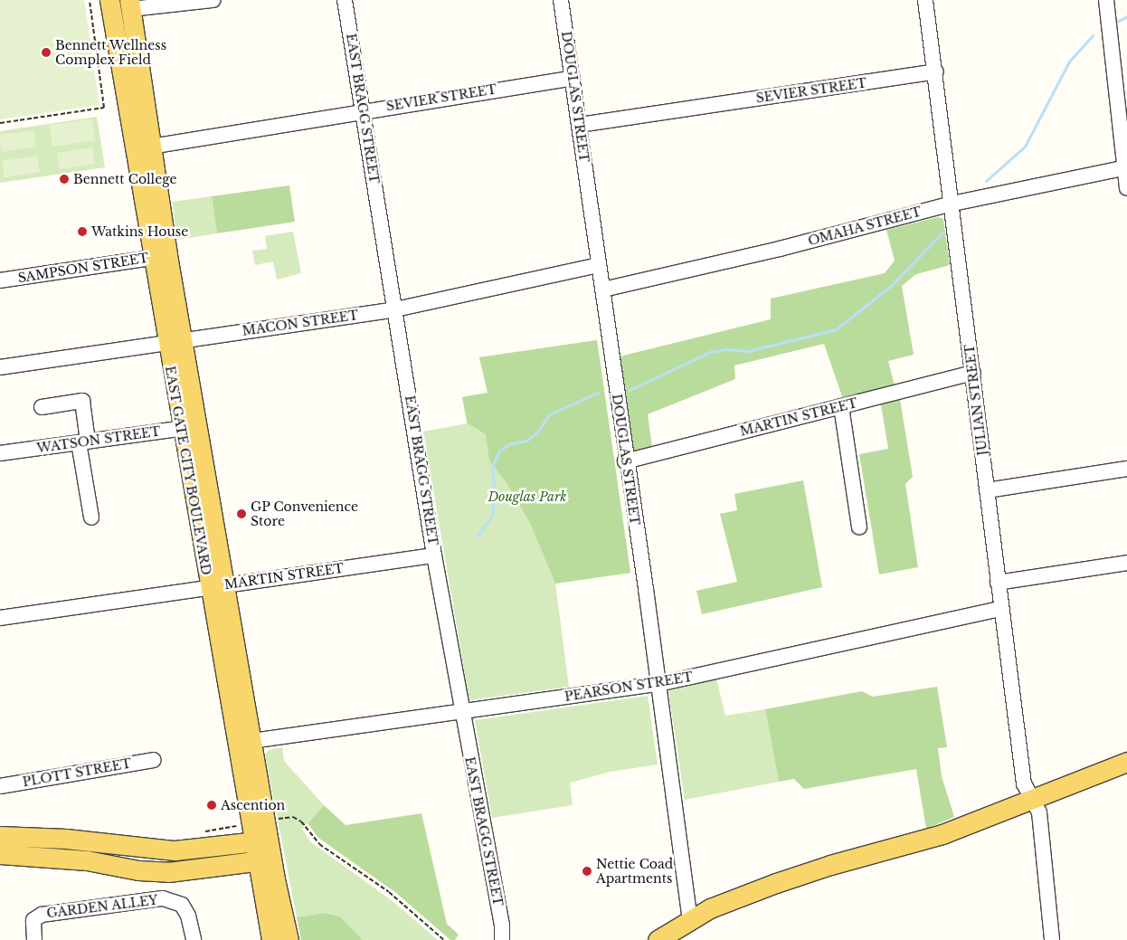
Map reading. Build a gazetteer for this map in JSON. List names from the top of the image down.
{
  "streets": {
    "main road": ["EAST GATE CITY BOULEVARD"],
    "street": [
      "SEVIER STREET",
      "DOUGLAS STREET",
      "EAST BRAGG STREET",
      "OMAHA STREET",
      "SAMPSON STREET",
      "MACON STREET",
      "JULIAN STREET",
      "MARTIN STREET",
      "WATSON STREET",
      "PEARSON STREET",
      "PLOTT STREET",
      "GARDEN ALLEY"
    ]
  },
  "crossings": [
    ["SEVIER STREET", "DOUGLAS STREET"],
    ["SEVIER STREET", "EAST BRAGG STREET"],
    ["SEVIER STREET", "JULIAN STREET"],
    ["SEVIER STREET", "EAST GATE CITY BOULEVARD"],
    ["DOUGLAS STREET", "OMAHA STREET"],
    ["DOUGLAS STREET", "MACON STREET"],
    ["DOUGLAS STREET", "MARTIN STREET"],
    ["DOUGLAS STREET", "PEARSON STREET"],
    ["EAST BRAGG STREET", "MACON STREET"],
    ["EAST BRAGG STREET", "MARTIN STREET"],
    ["EAST BRAGG STREET", "PEARSON STREET"],
    ["OMAHA STREET", "JULIAN STREET"],
    ["SAMPSON STREET", "EAST GATE CITY BOULEVARD"],
    ["MACON STREET", "EAST GATE CITY BOULEVARD"],
    ["JULIAN STREET", "MARTIN STREET"],
    ["JULIAN STREET", "PEARSON STREET"],
    ["MARTIN STREET", "EAST GATE CITY BOULEVARD"],
    ["WATSON STREET", "EAST GATE CITY BOULEVARD"],
    ["EAST GATE CITY BOULEVARD", "PEARSON STREET"]
  ],
  "parks": ["Douglas Park"],
  "places": [
    "Bennett Wellness Complex Field",
    "Bennett College",
    "Watkins House",
    "GP Convenience Store",
    "Ascention",
    "Nettie Coad Apartments"
  ]
}
